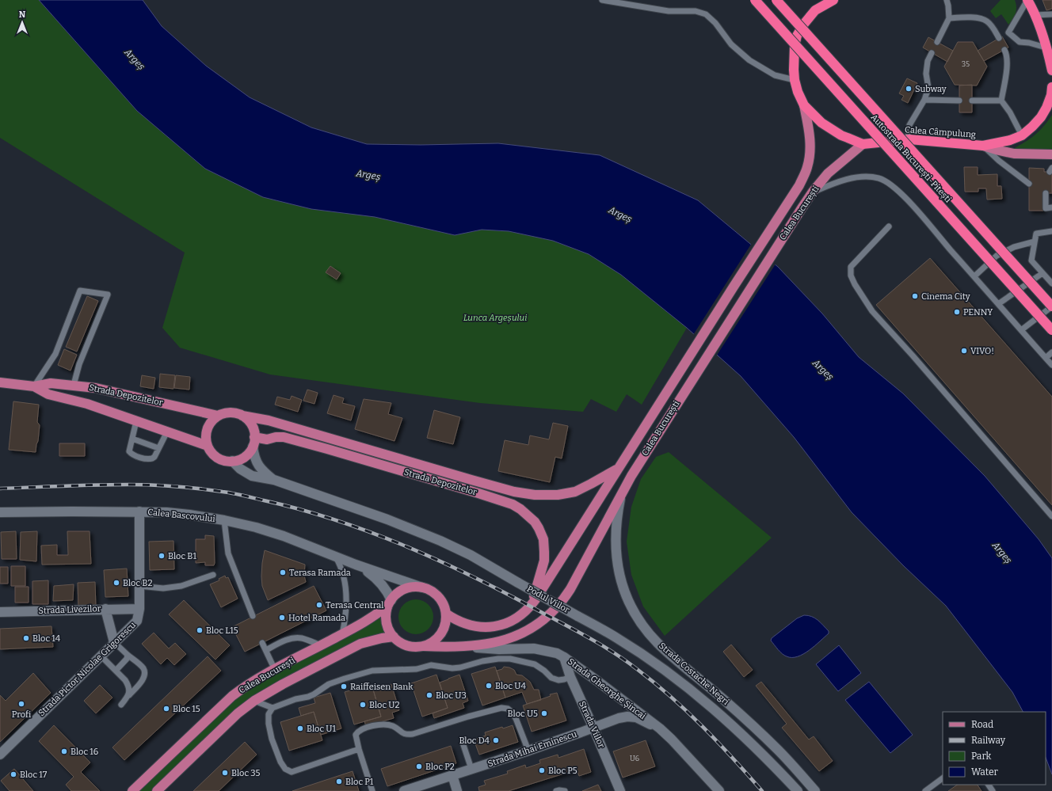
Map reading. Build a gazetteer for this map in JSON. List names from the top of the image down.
{
  "streets": {
    "highway": ["Calea Câmpulung", "Autostrada București-Pitești"],
    "main road": ["Calea București", "Strada Depozitelor"],
    "street": [
      "Calea Bascovului",
      "Podul Viilor",
      "Strada Livezilor",
      "Strada Pictor Nicolae Grigorescu",
      "Strada Costache Negri",
      "Strada Gheorghe Șincai",
      "Strada Viilor",
      "Strada Mihai Eminescu"
    ]
  },
  "crossings": [
    ["Calea Câmpulung", "Calea București"],
    ["Calea București", "Strada Depozitelor"],
    ["Calea București", "Calea Bascovului"],
    ["Calea București", "Strada Costache Negri"],
    ["Calea București", "Strada Gheorghe Șincai"],
    ["Calea Bascovului", "Strada Pictor Nicolae Grigorescu"],
    ["Podul Viilor", "Strada Costache Negri"],
    ["Strada Livezilor", "Strada Pictor Nicolae Grigorescu"],
    ["Strada Gheorghe Șincai", "Strada Viilor"],
    ["Strada Gheorghe Șincai", "Strada Mihai Eminescu"],
    ["Strada Viilor", "Strada Mihai Eminescu"]
  ],
  "water": ["Argeș"],
  "parks": ["Lunca Argeșului"],
  "places": [
    "Subway",
    "Cinema City",
    "PENNY",
    "VIVO!",
    "Bloc B1",
    "Terasa Ramada",
    "Bloc B2",
    "Terasa Central",
    "Hotel Ramada",
    "Bloc L15",
    "Bloc 14",
    "Bloc U4",
    "Raiffeisen Bank",
    "Bloc U3",
    "Profi",
    "Bloc U2",
    "Bloc 15",
    "Bloc U5",
    "Bloc U1",
    "Bloc D4",
    "Bloc 16",
    "Bloc P2",
    "Bloc P5",
    "Bloc 35",
    "Bloc 17",
    "Bloc P1"
  ],
  "house_numbers": ["35", "U6"],
  "legend": [
    "Road",
    "Railway",
    "Park",
    "Water"
  ],
  "north": "top"
}
